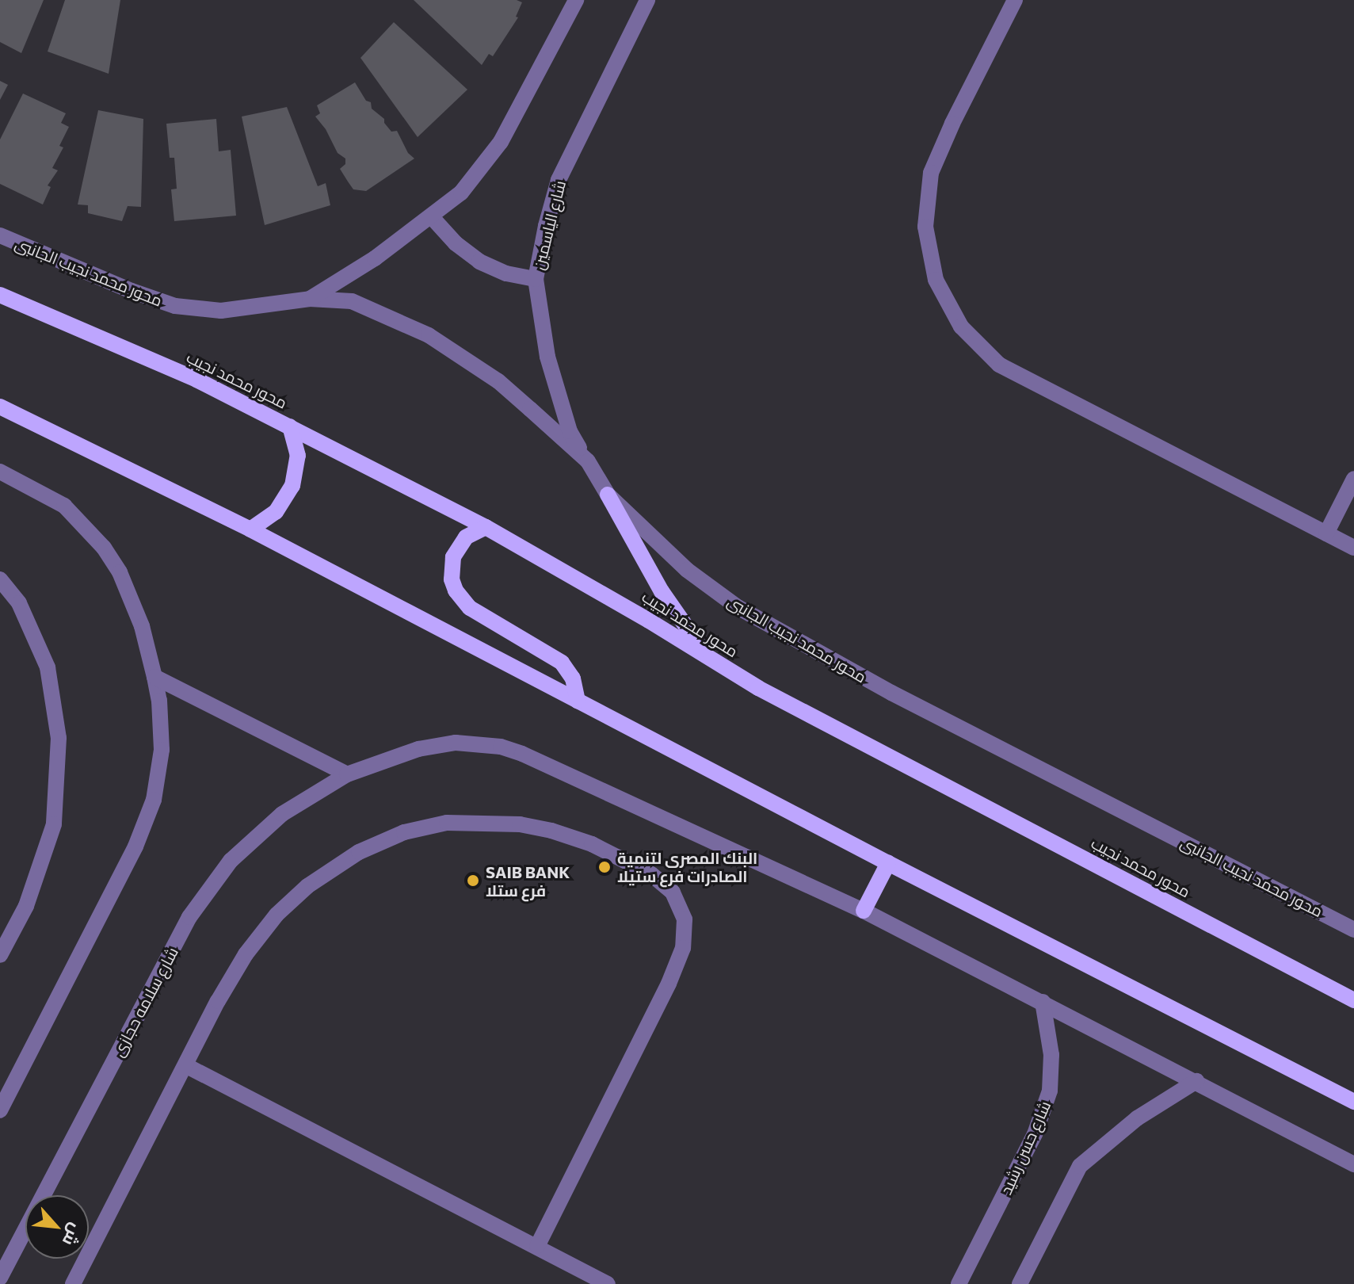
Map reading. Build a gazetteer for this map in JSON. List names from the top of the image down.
{
  "streets": {
    "main road": ["محور محمد نجيب"],
    "street": [
      "شارع الياسمين",
      "محور محمد نجيب الجانبى",
      "شارع سلامه حجازى",
      "شارع حسن رشيد"
    ]
  },
  "crossings": [
    ["شارع الياسمين", "محور محمد نجيب الجانبى"]
  ],
  "places": ["البنك المصرى لتنمية الصادرات فرع ستيلا", "SAIB BANK فرع ستلا"],
  "north": "bottom right"
}
